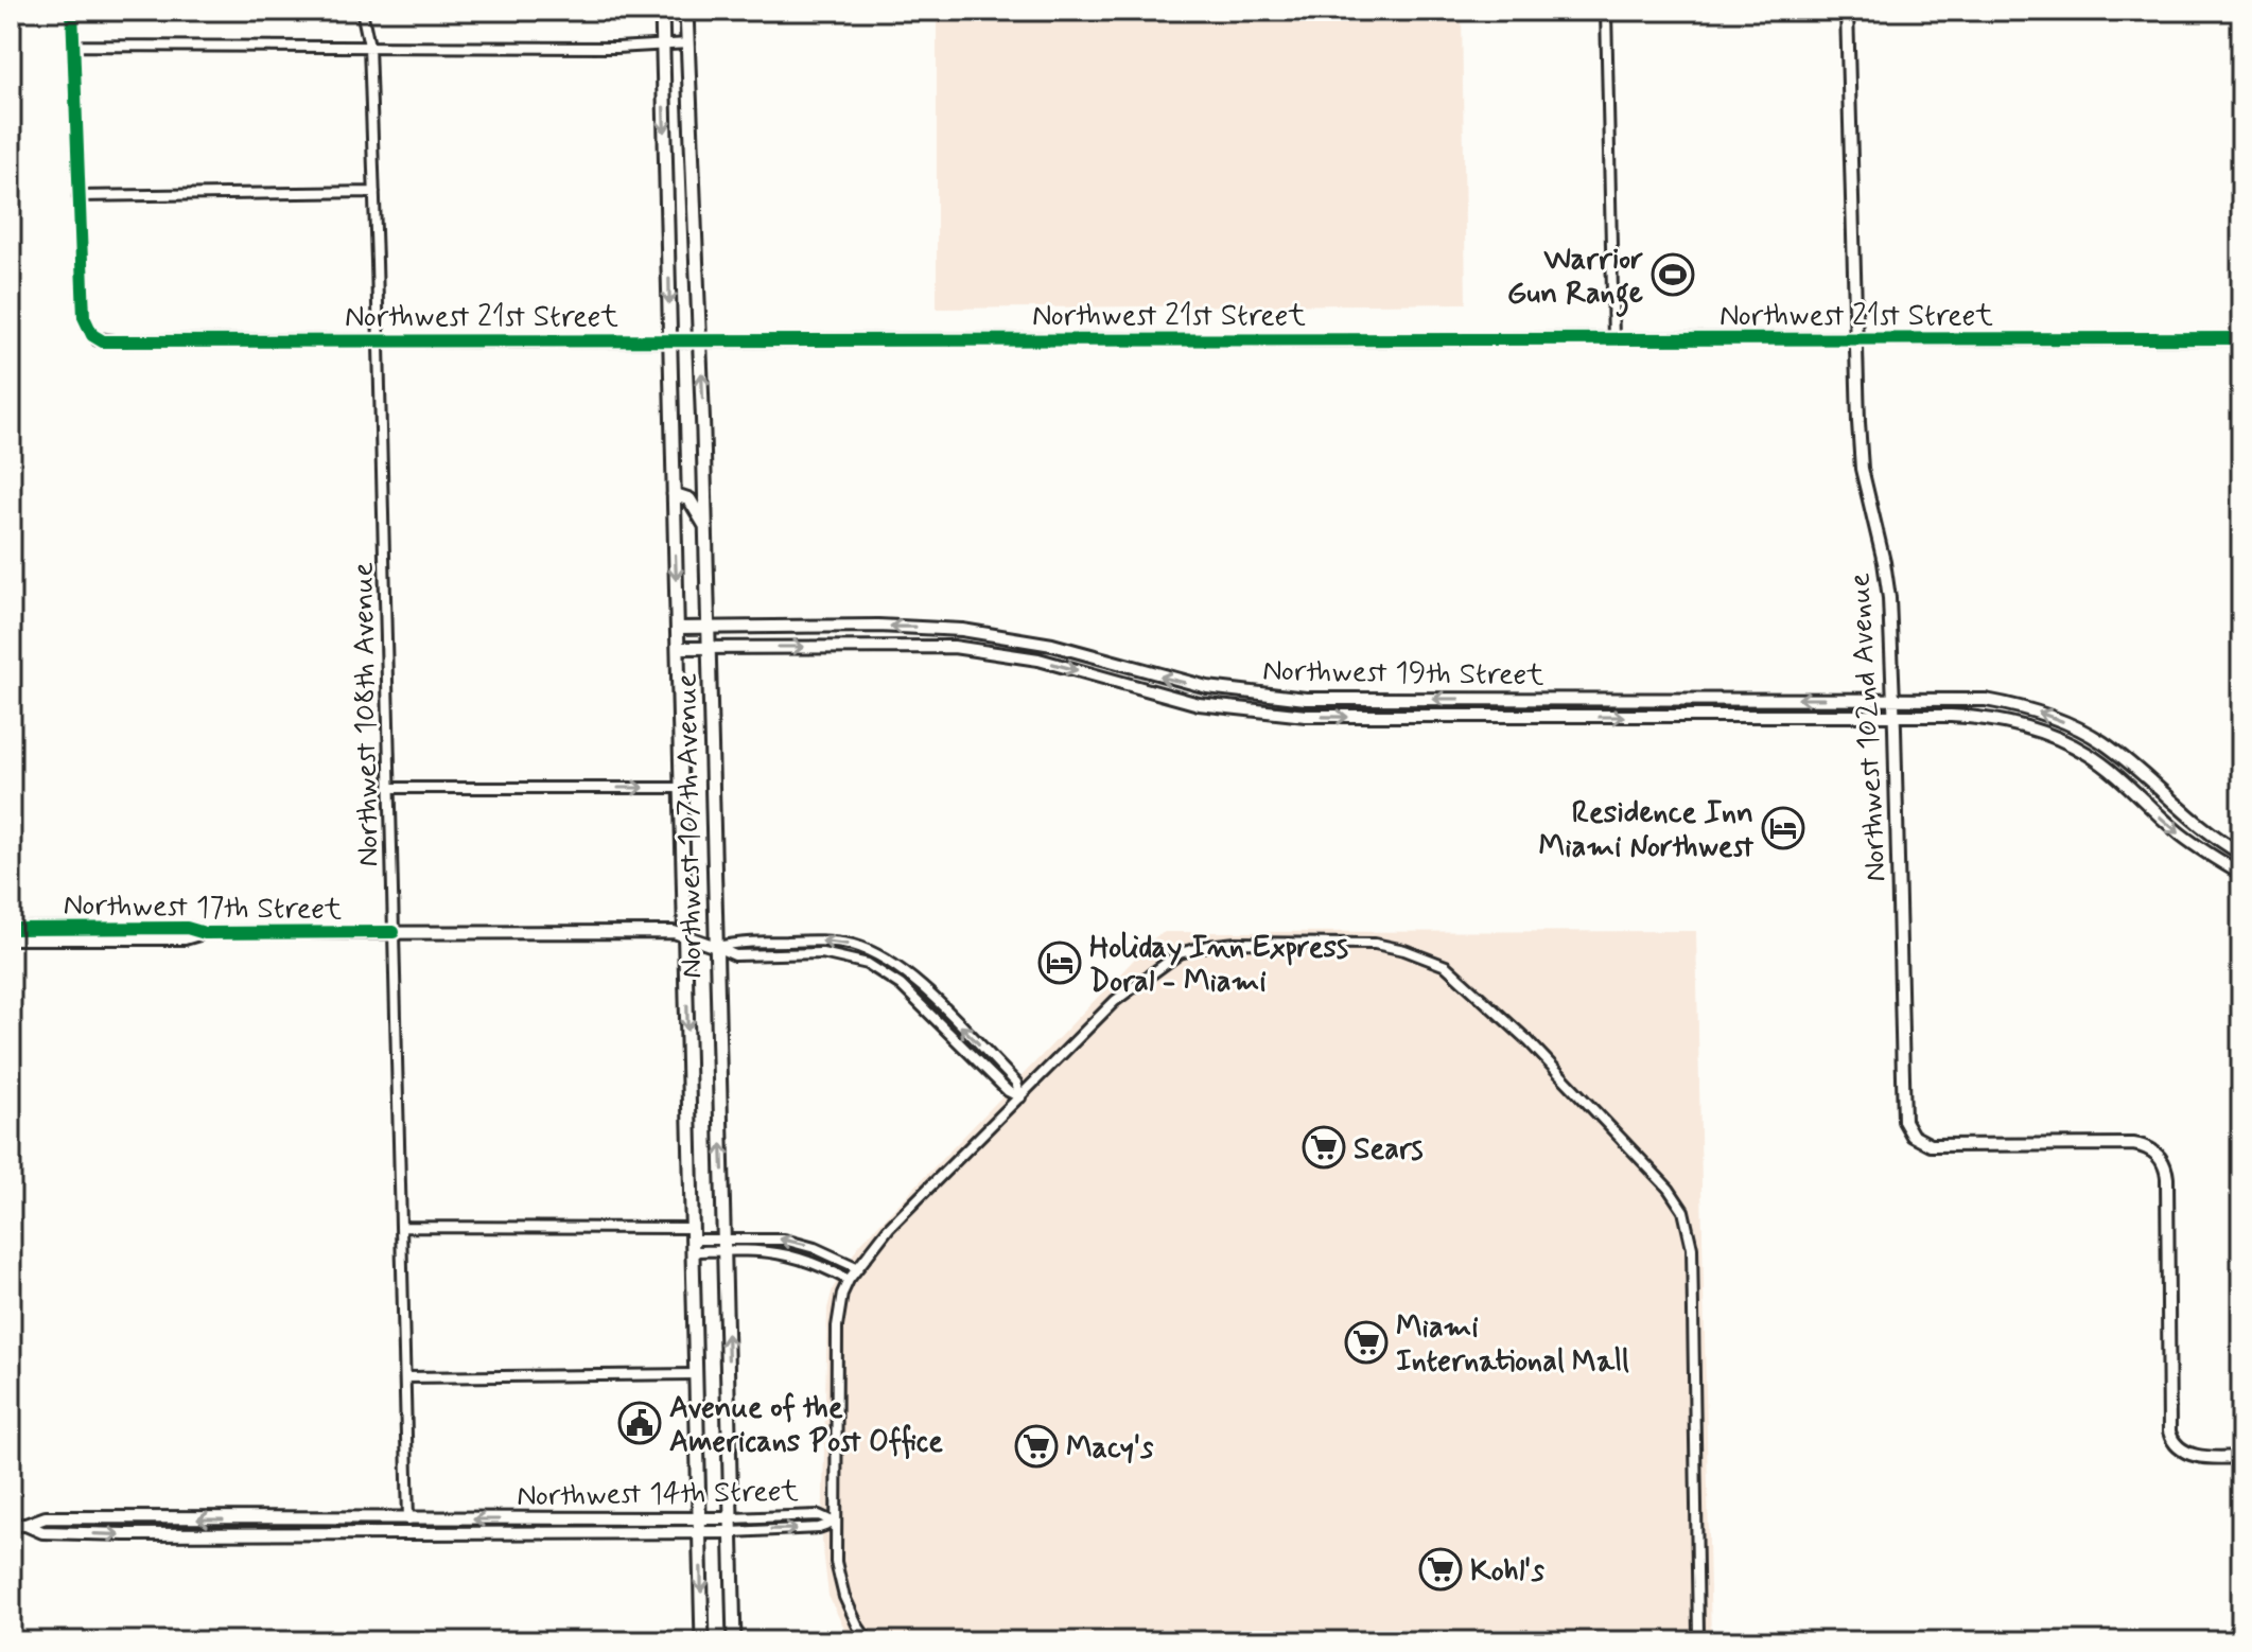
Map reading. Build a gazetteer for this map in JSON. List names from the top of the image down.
{
  "streets": {
    "main road": ["Northwest 107th Avenue"],
    "street": [
      "Northwest 21st Street",
      "Northwest 19th Street",
      "Northwest 108th Avenue",
      "Northwest 102nd Avenue",
      "Northwest 17th Street",
      "Northwest 14th Street"
    ]
  },
  "crossings": [
    ["Northwest 21st Street", "Northwest 108th Avenue"],
    ["Northwest 21st Street", "Northwest 102nd Avenue"],
    ["Northwest 21st Street", "Northwest 107th Avenue"],
    ["Northwest 19th Street", "Northwest 102nd Avenue"],
    ["Northwest 19th Street", "Northwest 107th Avenue"],
    ["Northwest 108th Avenue", "Northwest 17th Street"],
    ["Northwest 108th Avenue", "Northwest 14th Street"],
    ["Northwest 107th Avenue", "Northwest 17th Street"],
    ["Northwest 107th Avenue", "Northwest 14th Street"]
  ],
  "places": {
    "sports": ["Warrior Gun Range"],
    "hotel": ["Residence Inn Miami Northwest", "Holiday Inn Express Doral - Miami"],
    "supermarket": [
      "Sears",
      "Miami International Mall",
      "Macy's",
      "Kohl's"
    ],
    "public building": ["Avenue of the Americans Post Office"]
  }
}
